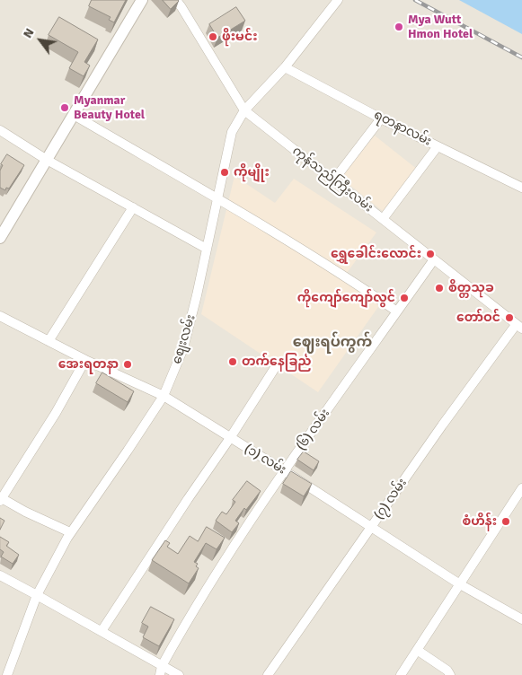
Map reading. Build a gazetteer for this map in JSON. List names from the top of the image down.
{
  "streets": {
    "street": [
      "ရတနာလမ်း",
      "ကုန်သည်ကြီးလမ်း",
      "စျေးလမ်း",
      "(၆) လမ်း",
      "(၁) လမ်း",
      "(၇) လမ်း"
    ]
  },
  "crossings": [
    ["ရတနာလမ်း", "စျေးလမ်း"],
    ["ကုန်သည်ကြီးလမ်း", "စျေးလမ်း"],
    ["ကုန်သည်ကြီးလမ်း", "(၆) လမ်း"],
    ["ကုန်သည်ကြီးလမ်း", "(၇) လမ်း"],
    ["စျေးလမ်း", "(၁) လမ်း"],
    ["(၆) လမ်း", "(၁) လမ်း"],
    ["(၁) လမ်း", "(၇) လမ်း"]
  ],
  "districts": ["ဈေးရပ်ကွက်"],
  "places": [
    "Mya Wutt Hmon Hotel",
    "ဖိုးမင်း",
    "Myanmar Beauty Hotel",
    "ကိုမျိုး",
    "ရွှေခေါင်းလောင်း",
    "စိတ္တသုခ",
    "ကိုကျော်ကျော်လွင်",
    "တော်ဝင်",
    "တက်နေခြည်",
    "အေးရတနာ",
    "စံဟိန်း"
  ],
  "north": "top left"
}
